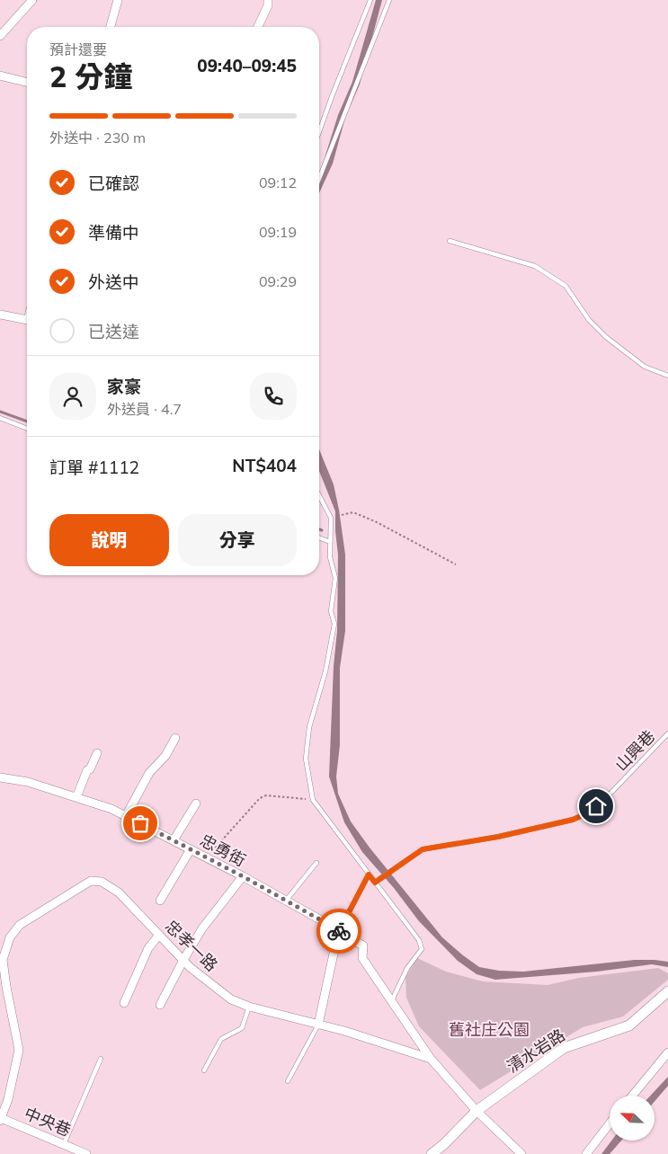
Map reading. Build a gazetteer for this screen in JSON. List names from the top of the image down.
{
  "streets": {
    "street": [
      "忠勇街",
      "忠孝一路",
      "清水岩路",
      "中央巷"
    ],
    "lane": ["山興巷"]
  },
  "crossings": [
    ["忠孝一路", "中央巷"]
  ],
  "parks": ["舊社庄公園"],
  "north": "top left",
  "page": {
    "heading": ["2 分鐘", "預計還要", "09:40–09:45"],
    "panel": [
      "家豪",
      "外送員 · 4.7",
      "訂單 #1112",
      "NT$404"
    ],
    "bar": "外送中 · 230 m",
    "list": [
      ["已確認", "09:12"],
      ["準備中", "09:19"],
      ["外送中", "09:29"],
      "已送達"
    ],
    "buttons": ["說明", "分享"]
  }
}
